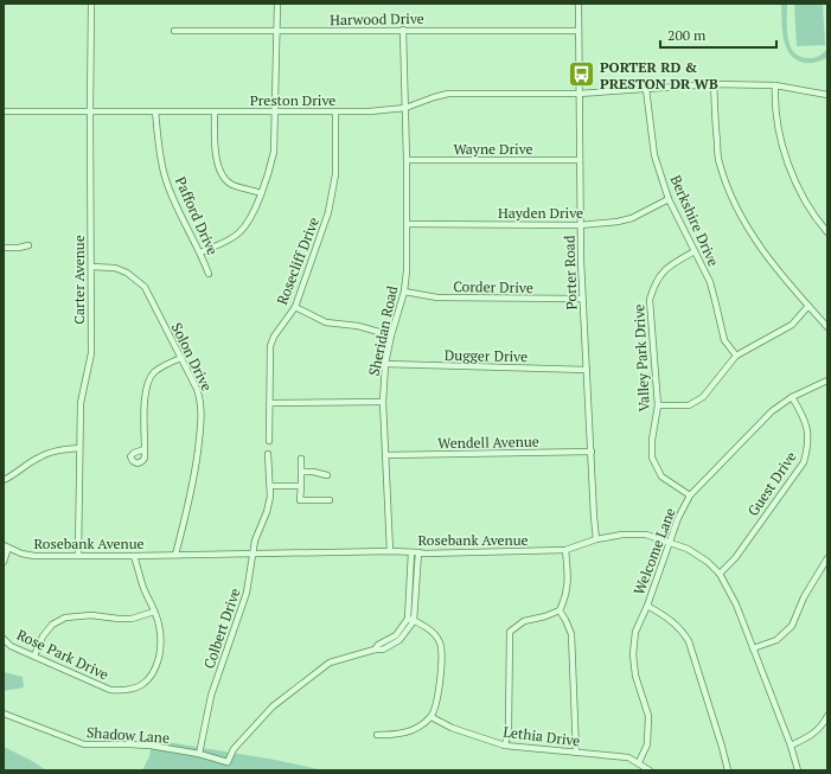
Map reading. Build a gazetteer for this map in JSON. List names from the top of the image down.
{
  "streets": {
    "street": [
      "Harwood Drive",
      "Preston Drive",
      "Wayne Drive",
      "Hayden Drive",
      "Pafford Drive",
      "Berkshire Drive",
      "Rosecliff Drive",
      "Porter Road",
      "Carter Avenue",
      "Corder Drive",
      "Sheridan Road",
      "Dugger Drive",
      "Solon Drive",
      "Valley Park Drive",
      "Wendell Avenue",
      "Guest Drive",
      "Rosebank Avenue",
      "Welcome Lane",
      "Colbert Drive",
      "Rose Park Drive",
      "Shadow Lane",
      "Lethia Drive"
    ]
  },
  "crossings": [
    ["Harwood Drive", "Porter Road"],
    ["Harwood Drive", "Sheridan Road"],
    ["Preston Drive", "Pafford Drive"],
    ["Preston Drive", "Berkshire Drive"],
    ["Preston Drive", "Rosecliff Drive"],
    ["Preston Drive", "Porter Road"],
    ["Preston Drive", "Carter Avenue"],
    ["Preston Drive", "Sheridan Road"],
    ["Wayne Drive", "Porter Road"],
    ["Wayne Drive", "Sheridan Road"],
    ["Hayden Drive", "Berkshire Drive"],
    ["Hayden Drive", "Porter Road"],
    ["Hayden Drive", "Sheridan Road"],
    ["Berkshire Drive", "Valley Park Drive"],
    ["Porter Road", "Corder Drive"],
    ["Porter Road", "Dugger Drive"],
    ["Porter Road", "Wendell Avenue"],
    ["Porter Road", "Rosebank Avenue"],
    ["Carter Avenue", "Solon Drive"],
    ["Carter Avenue", "Rosebank Avenue"],
    ["Corder Drive", "Sheridan Road"],
    ["Sheridan Road", "Dugger Drive"],
    ["Sheridan Road", "Wendell Avenue"],
    ["Sheridan Road", "Rosebank Avenue"],
    ["Solon Drive", "Rosebank Avenue"],
    ["Valley Park Drive", "Welcome Lane"],
    ["Guest Drive", "Rosebank Avenue"],
    ["Guest Drive", "Welcome Lane"],
    ["Rosebank Avenue", "Welcome Lane"],
    ["Rosebank Avenue", "Colbert Drive"],
    ["Rosebank Avenue", "Rose Park Drive"],
    ["Welcome Lane", "Lethia Drive"],
    ["Colbert Drive", "Shadow Lane"]
  ],
  "places": {
    "bus stop": ["PORTER RD & PRESTON DR WB"]
  },
  "scale_bar": "200 m"
}
